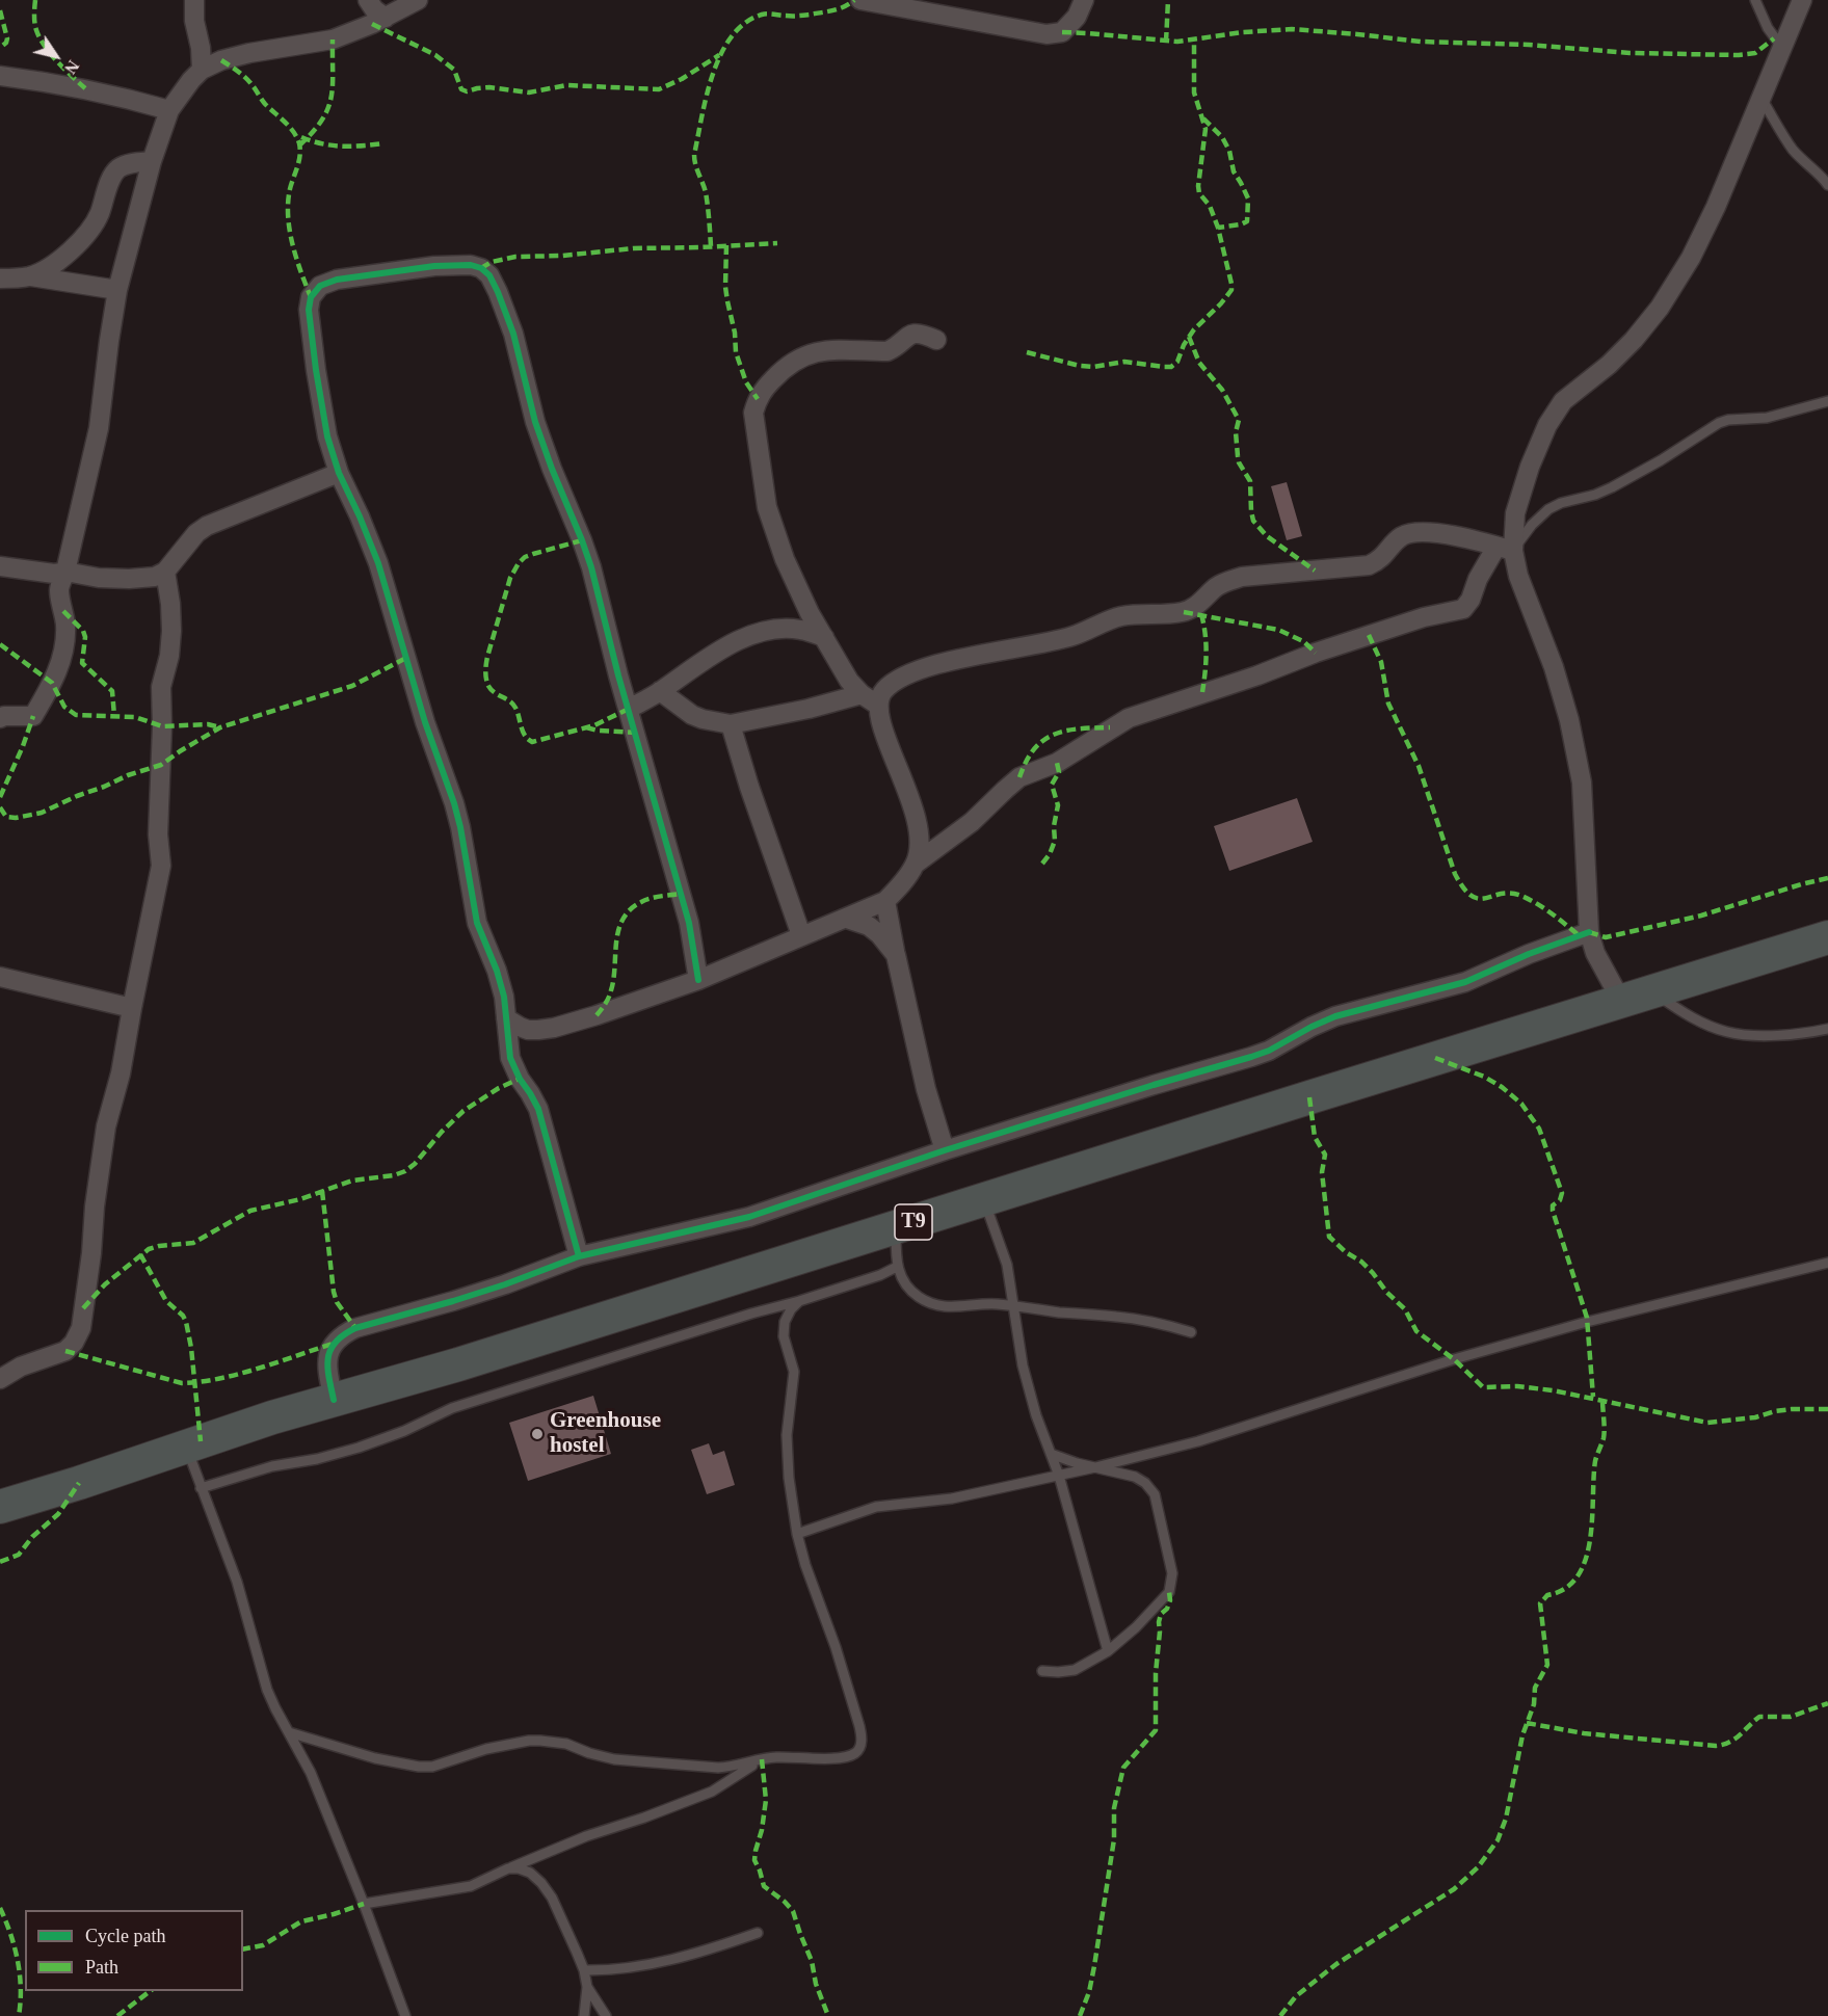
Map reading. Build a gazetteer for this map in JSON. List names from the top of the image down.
{
  "streets": {
    "highway": ["T9"]
  },
  "places": ["Greenhouse hostel"],
  "legend": ["Cycle path", "Path"],
  "north": "bottom right"
}
